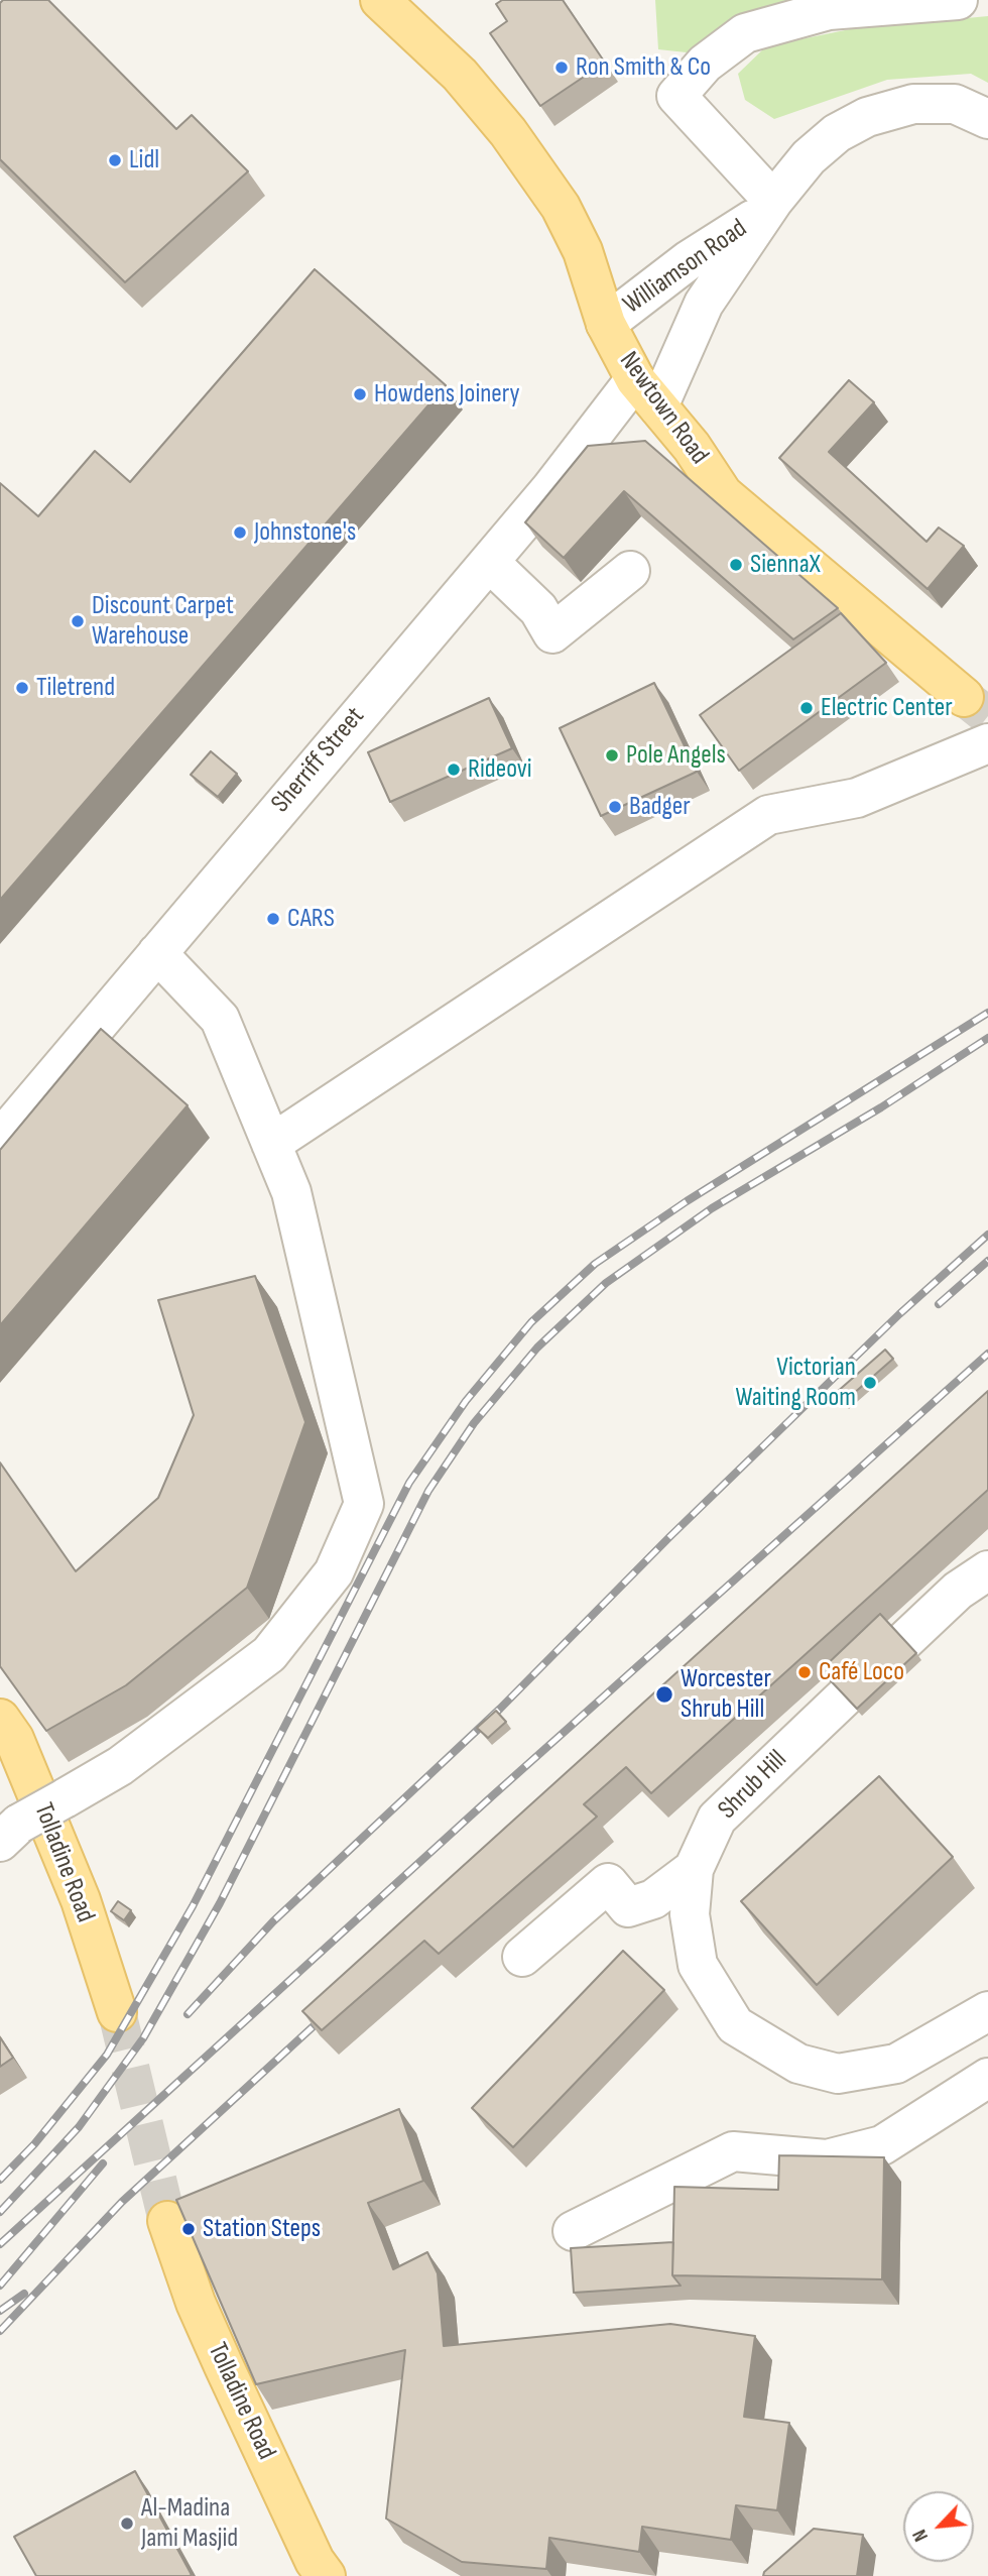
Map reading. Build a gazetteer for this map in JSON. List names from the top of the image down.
{
  "streets": {
    "main road": ["Newtown Road", "Tolladine Road"],
    "street": ["Williamson Road", "Sherriff Street", "Shrub Hill"]
  },
  "crossings": [
    ["Williamson Road", "Newtown Road"],
    ["Williamson Road", "Sherriff Street"],
    ["Newtown Road", "Sherriff Street"]
  ],
  "places": [
    "Ron Smith & Co",
    "Lidl",
    "Howdens Joinery",
    "Johnstone's",
    "SiennaX",
    "Discount Carpet Warehouse",
    "Tiletrend",
    "Electric Center",
    "Pole Angels",
    "Rideovi",
    "Badger",
    "CARS",
    "Victorian Waiting Room",
    "Café Loco",
    "Worcester Shrub Hill",
    "Station Steps",
    "Al-Madina Jami Masjid"
  ],
  "north": "bottom left"
}
